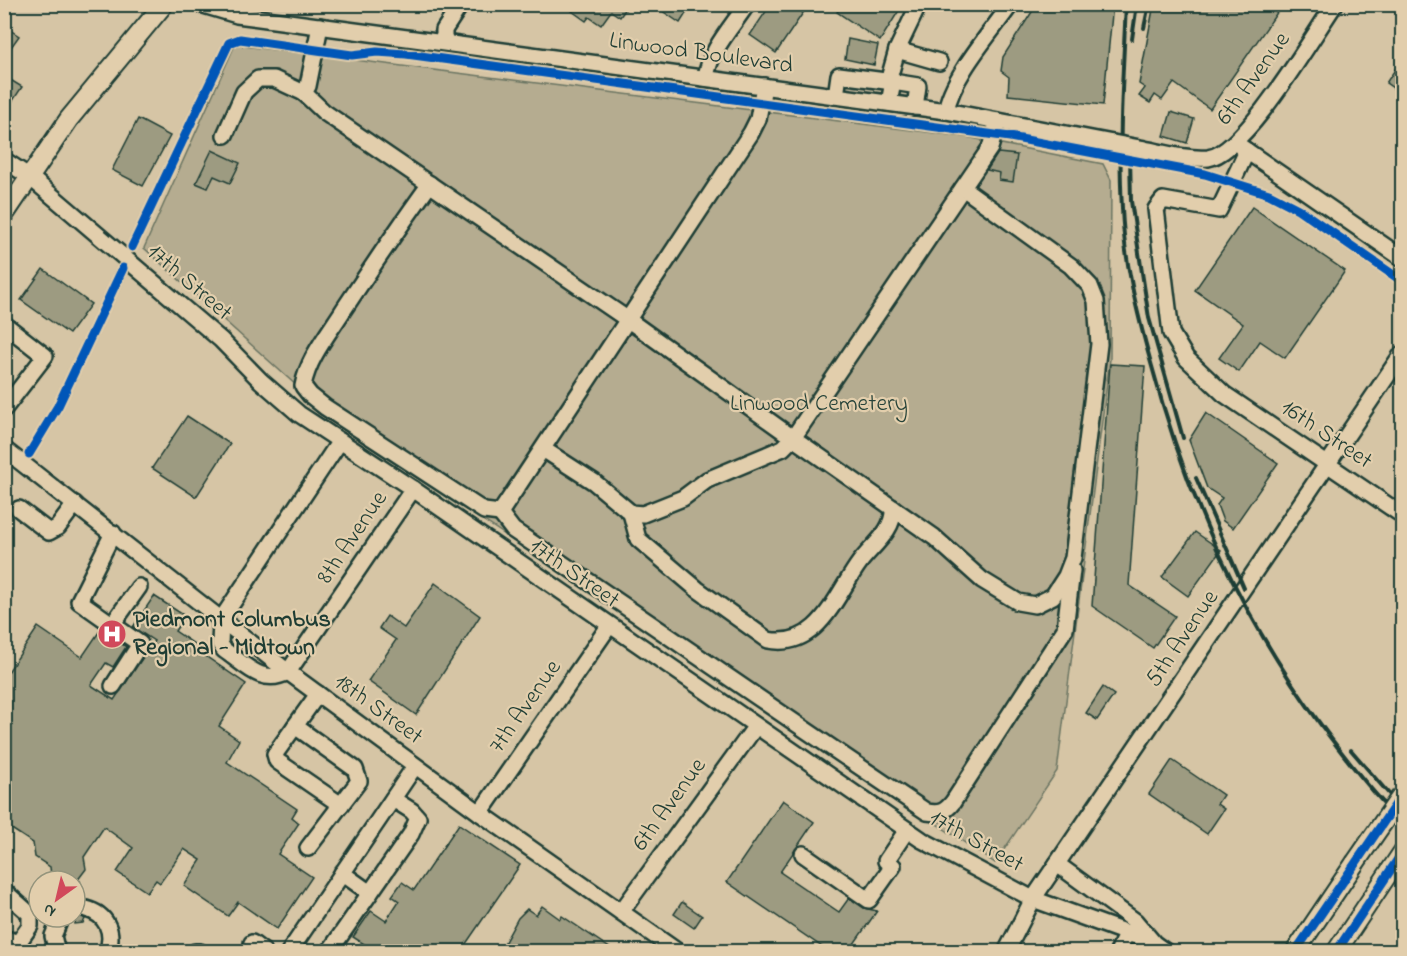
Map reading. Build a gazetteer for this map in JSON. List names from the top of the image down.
{
  "streets": {
    "street": [
      "Linwood Boulevard",
      "6th Avenue",
      "17th Street",
      "16th Street",
      "8th Avenue",
      "5th Avenue",
      "7th Avenue",
      "18th Street"
    ]
  },
  "crossings": [
    ["Linwood Boulevard", "6th Avenue"],
    ["6th Avenue", "17th Street"],
    ["6th Avenue", "16th Street"],
    ["6th Avenue", "18th Street"],
    ["17th Street", "8th Avenue"],
    ["17th Street", "5th Avenue"],
    ["17th Street", "7th Avenue"],
    ["16th Street", "5th Avenue"],
    ["8th Avenue", "18th Street"],
    ["7th Avenue", "18th Street"]
  ],
  "parks": ["Linwood Cemetery"],
  "places": {
    "hospital": ["Piedmont Columbus Regional - Midtown"]
  },
  "north": "bottom left"
}
